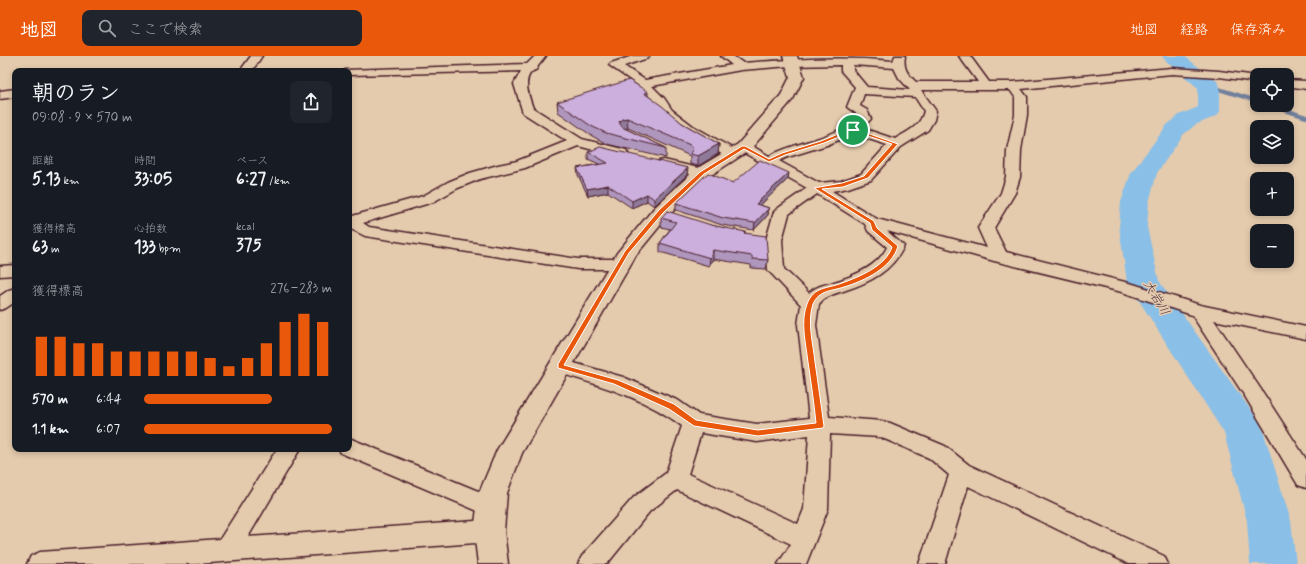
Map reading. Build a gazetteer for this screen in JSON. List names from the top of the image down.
{
  "water": ["大岩川"],
  "page": {
    "header": "地図",
    "search": "ここで検索",
    "nav": ["地図", "経路", "保存済み"],
    "map_buttons": ["+", "−"],
    "heading": ["朝のラン", "09:08 · 9 × 570 m"],
    "stats": [
      ["距離", "5.13 km"],
      ["時間", "33:05"],
      ["ペース", "6:27 /km"],
      ["獲得標高", "63 m"],
      ["心拍数", "133 bpm"],
      ["kcal", "375"]
    ],
    "chart": ["獲得標高", "276–283 m"],
    "list": [
      {
        "name": "570 m",
        "note": "6:44"
      },
      {
        "name": "1.1 km",
        "note": "6:07"
      }
    ]
  }
}
